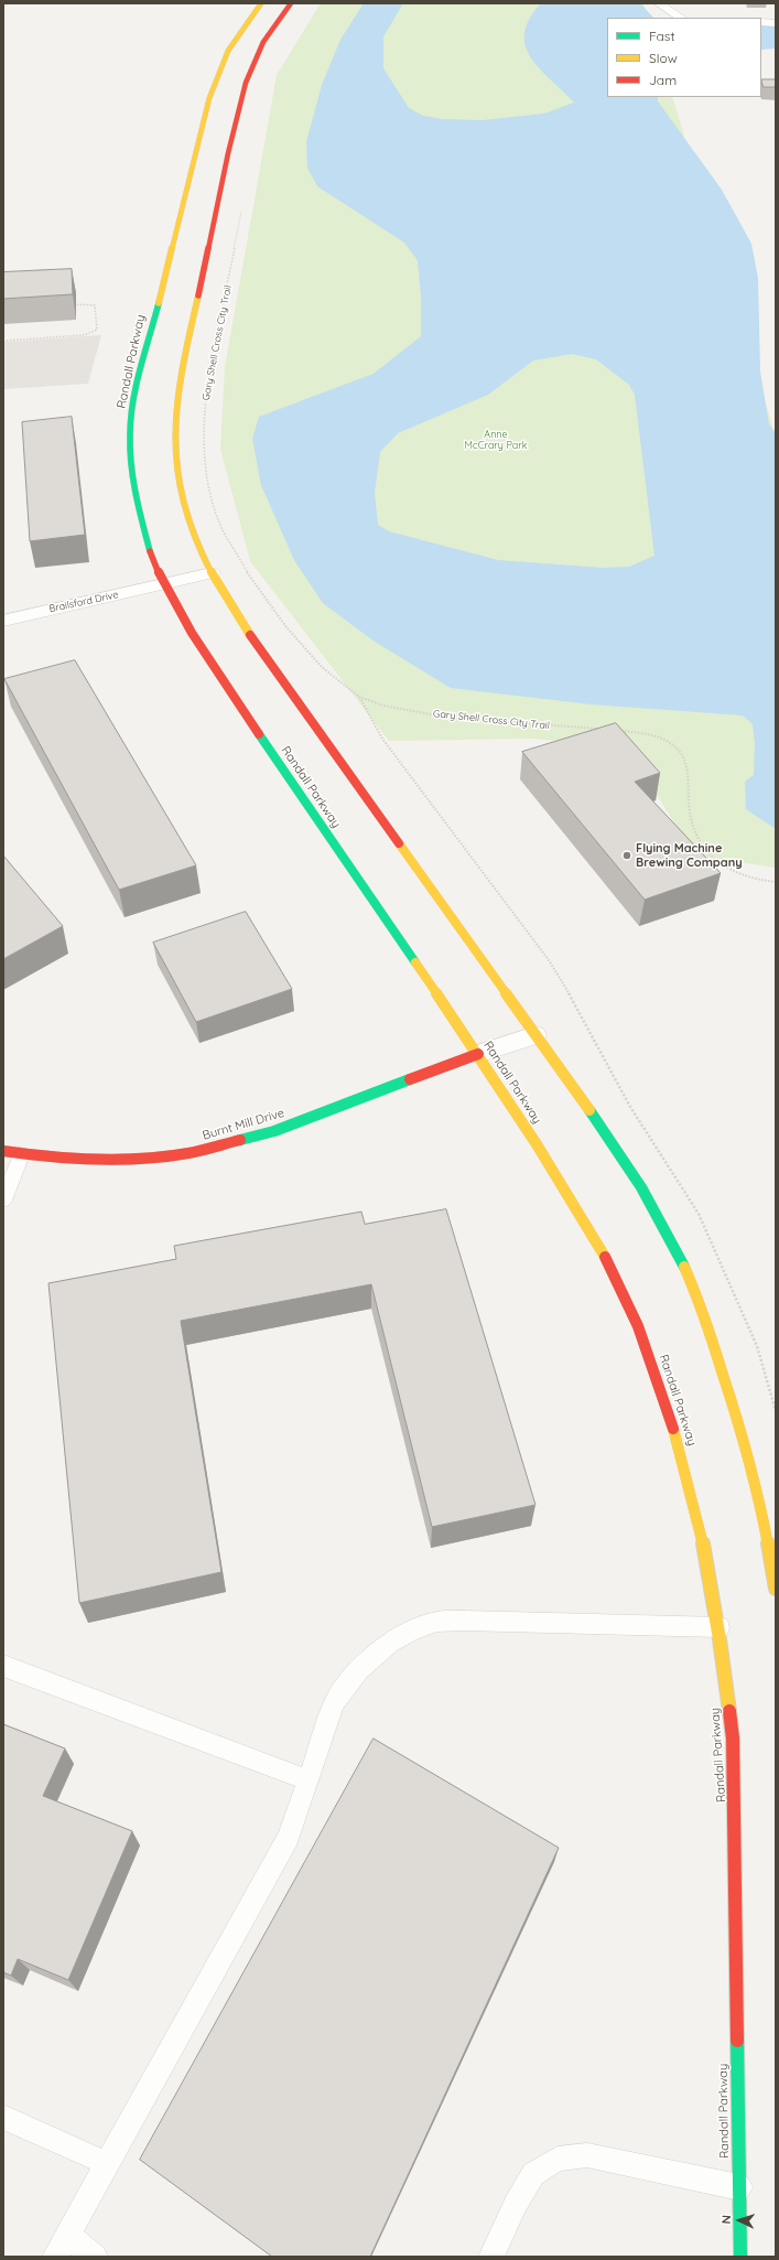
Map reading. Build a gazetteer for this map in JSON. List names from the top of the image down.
{
  "streets": {
    "main road": ["Randall Parkway", "Burnt Mill Drive"],
    "street": ["Brailsford Drive"],
    "path": ["Gary Shell Cross City Trail"]
  },
  "crossings": [
    ["Randall Parkway", "Brailsford Drive"],
    ["Randall Parkway", "Burnt Mill Drive"]
  ],
  "parks": ["Anne McCrary Park"],
  "places": ["Flying Machine Brewing Company"],
  "legend": ["Fast", "Slow", "Jam"],
  "north": "left"
}
